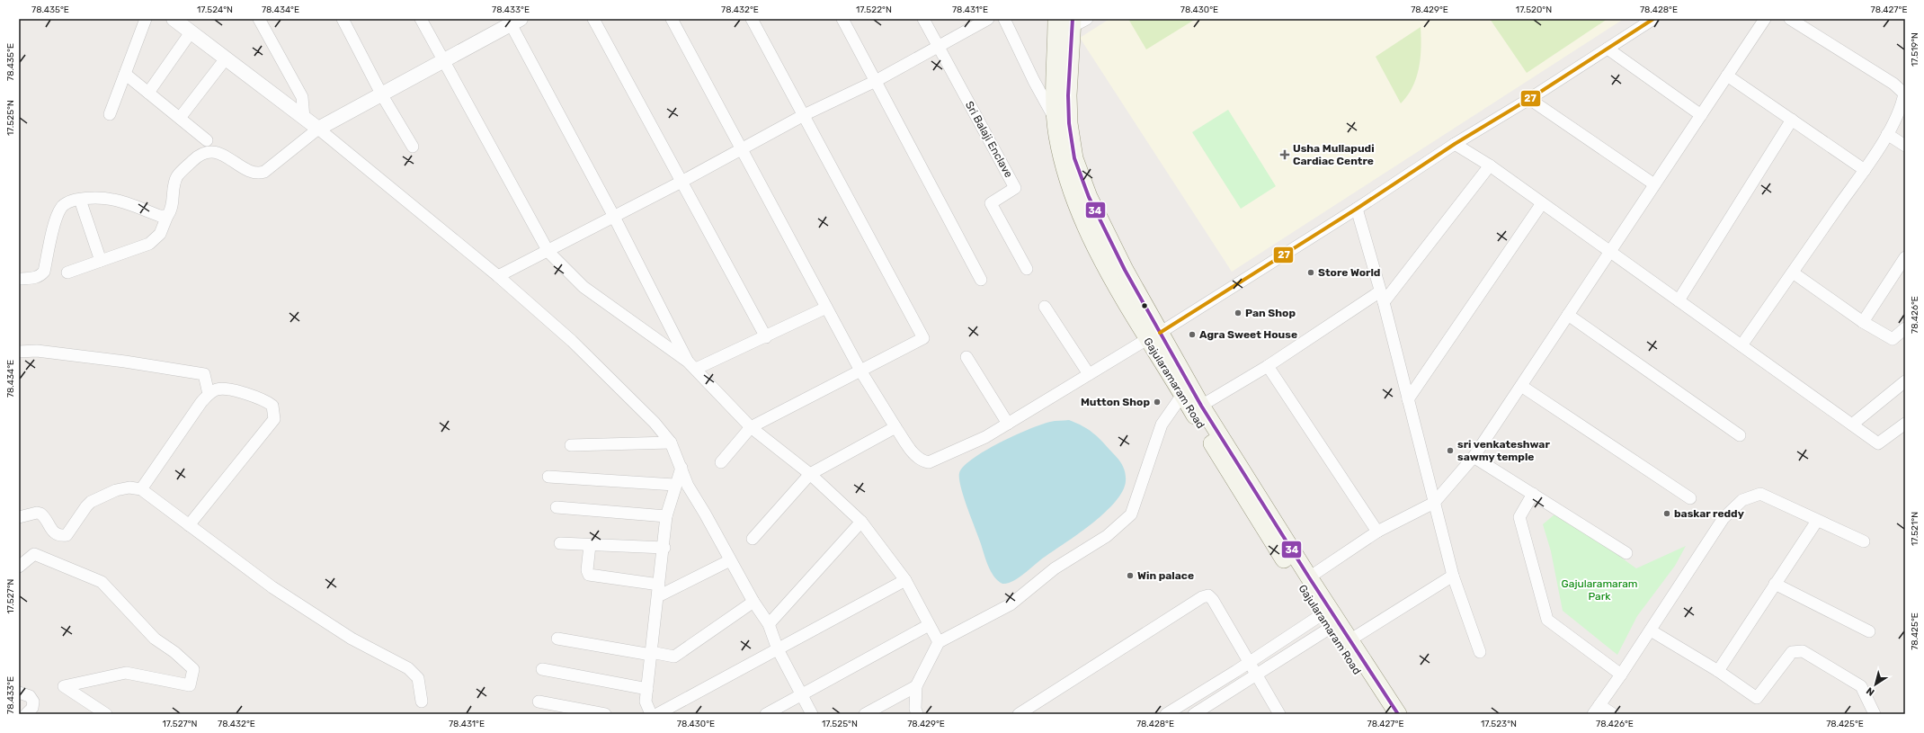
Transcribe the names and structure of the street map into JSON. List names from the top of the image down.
{
  "streets": {
    "main road": ["Gajularamaram Road"],
    "street": ["Sri Balaji Enclave"]
  },
  "parks": ["Gajularamaram Park"],
  "places": {
    "health": ["Usha Mullapudi Cardiac Centre"],
    "other": [
      "Store World",
      "Pan Shop",
      "Agra Sweet House",
      "Mutton Shop",
      "sri venkateshwar sawmy temple",
      "baskar reddy",
      "Win palace"
    ]
  },
  "lines": ["transit line 34", "transit line 27"],
  "north": "bottom left",
  "coordinates": [
    "78.435°E",
    "17.524°N",
    "78.434°E",
    "78.433°E",
    "78.432°E",
    "17.522°N",
    "78.431°E",
    "78.430°E",
    "78.429°E",
    "17.520°N",
    "78.428°E",
    "78.427°E",
    "17.519°N",
    "17.525°N",
    "78.426°E",
    "17.521°N",
    "17.527°N",
    "78.425°E",
    "17.523°N"
  ]
}
